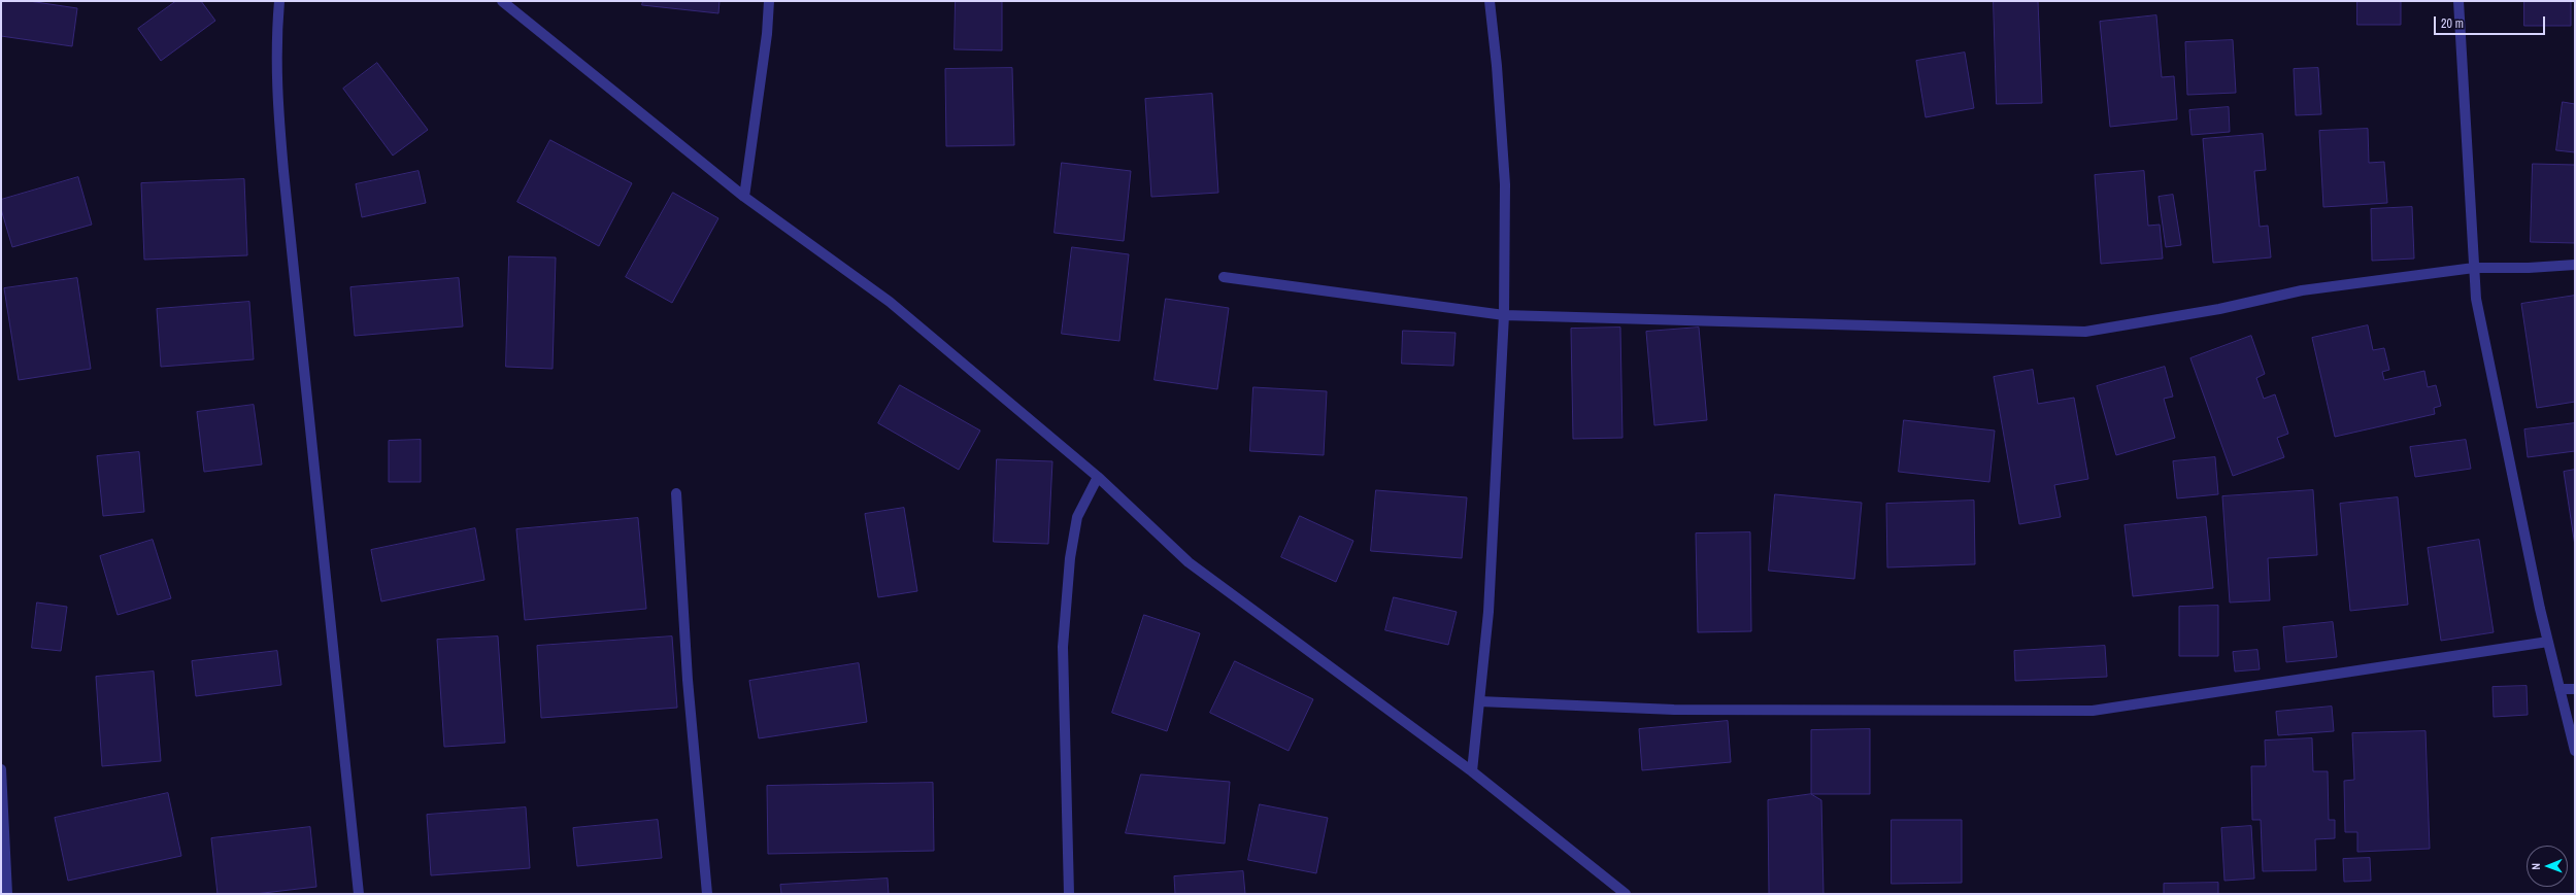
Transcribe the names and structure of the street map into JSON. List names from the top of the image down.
{
  "scale_bar": "20 m",
  "north": "left"
}
